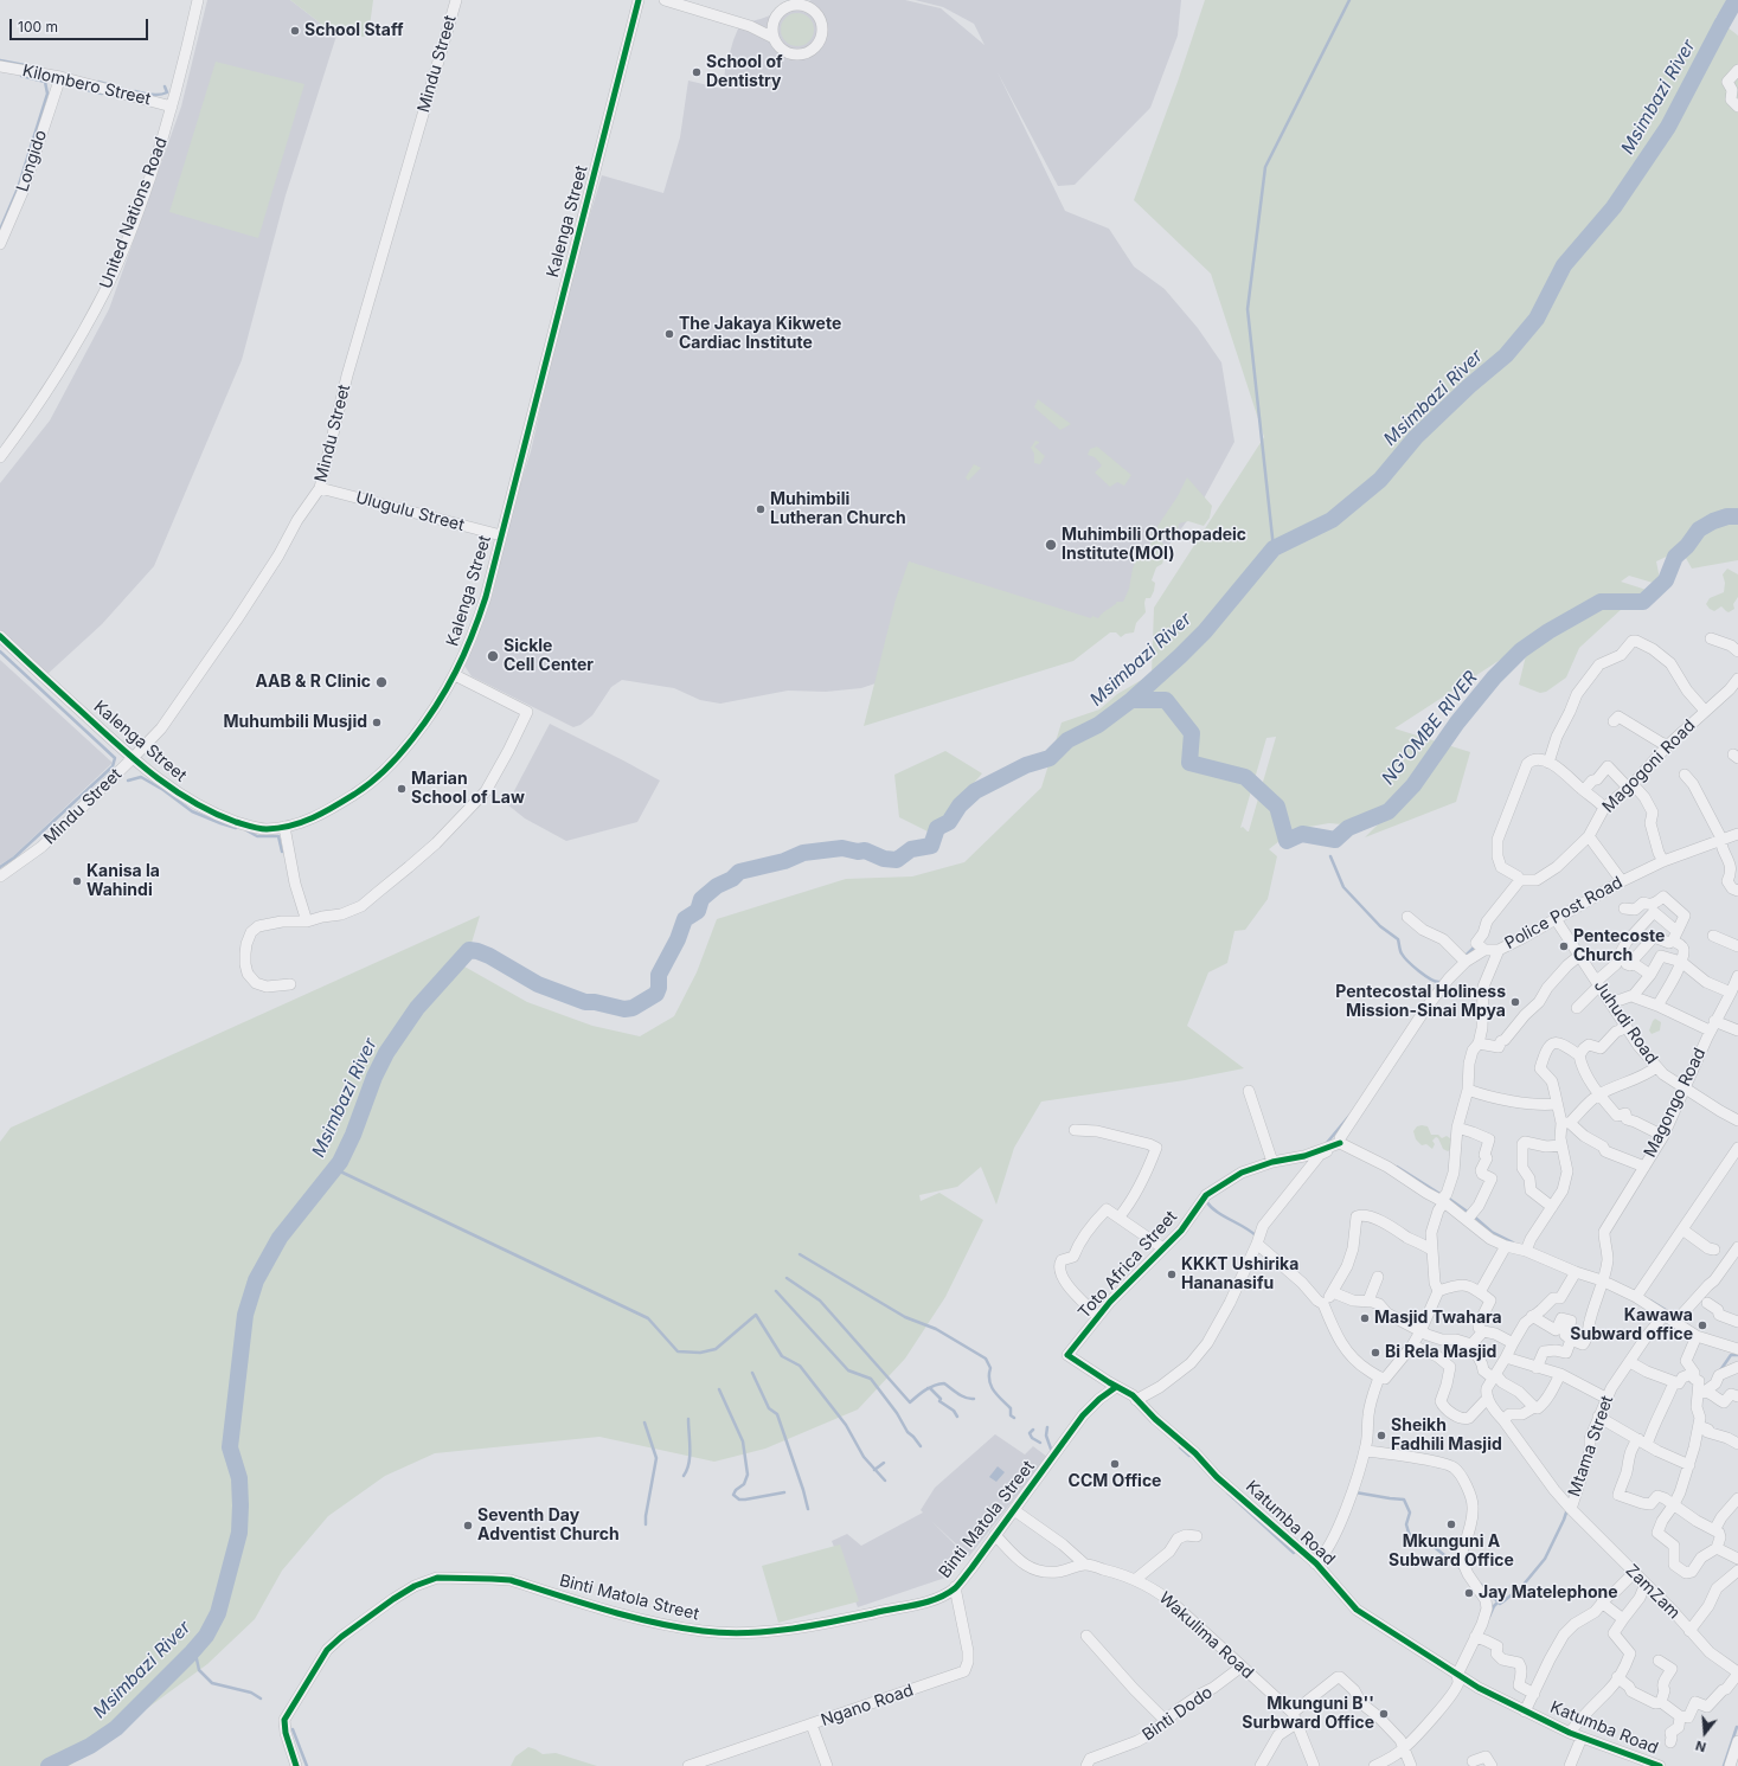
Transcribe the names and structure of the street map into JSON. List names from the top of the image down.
{
  "streets": {
    "street": [
      "Mindu Street",
      "Kilombero Street",
      "Longido",
      "United Nations Road",
      "Kalenga Street",
      "Ulugulu Street",
      "Magogoni Road",
      "Police Post Road",
      "Juhudi Road",
      "Magongo Road",
      "Toto Africa Street",
      "Mtama Street",
      "Binti Matola Street",
      "Katumba Road",
      "ZamZam",
      "Wakulima Road",
      "Ngano Road",
      "Binti Dodo"
    ]
  },
  "crossings": [
    ["Mindu Street", "Kalenga Street"],
    ["Mindu Street", "Ulugulu Street"],
    ["Kilombero Street", "Longido"],
    ["Kilombero Street", "United Nations Road"],
    ["Kalenga Street", "Ulugulu Street"],
    ["Police Post Road", "Juhudi Road"],
    ["Police Post Road", "Toto Africa Street"],
    ["Juhudi Road", "Magongo Road"],
    ["Toto Africa Street", "Katumba Road"],
    ["Mtama Street", "ZamZam"],
    ["Binti Matola Street", "Katumba Road"],
    ["Binti Matola Street", "Wakulima Road"],
    ["Binti Matola Street", "Ngano Road"],
    ["Wakulima Road", "Binti Dodo"]
  ],
  "water": ["Msimbazi River", "NG'OMBE RIVER"],
  "places": [
    "School Staff",
    "School of Dentistry",
    "The Jakaya Kikwete Cardiac Institute",
    "Muhimbili Lutheran Church",
    "Muhimbili Orthopadeic Institute(MOI)",
    "Sickle Cell Center",
    "AAB & R Clinic",
    "Muhumbili Musjid",
    "Marian School of Law",
    "Kanisa la Wahindi",
    "Pentecoste Church",
    "Pentecostal Holiness Mission-Sinai Mpya",
    "KKKT Ushirika Hananasifu",
    "Masjid Twahara",
    "Kawawa Subward office",
    "Bi Rela Masjid",
    "Sheikh Fadhili Masjid",
    "CCM Office",
    "Mkunguni A Subward Office",
    "Seventh Day Adventist Church",
    "Jay Matelephone",
    "Mkunguni B'' Surbward Office"
  ],
  "scale_bar": "100 m",
  "north": "bottom"
}
